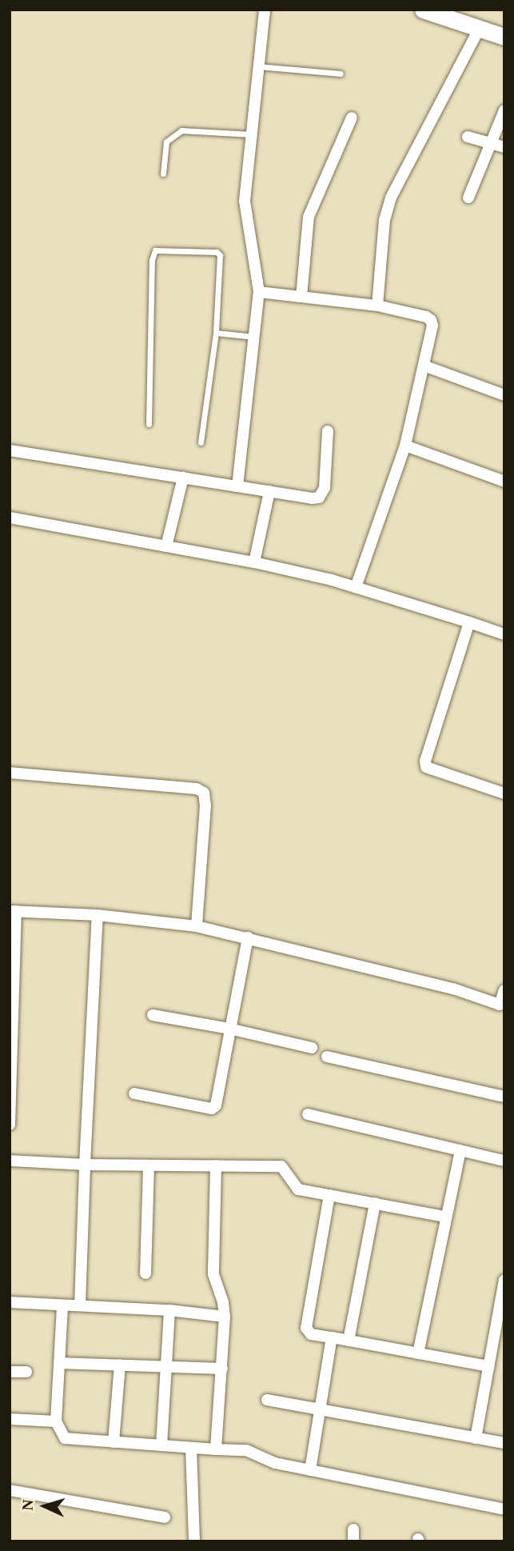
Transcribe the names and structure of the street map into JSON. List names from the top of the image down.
{
  "north": "left"
}
